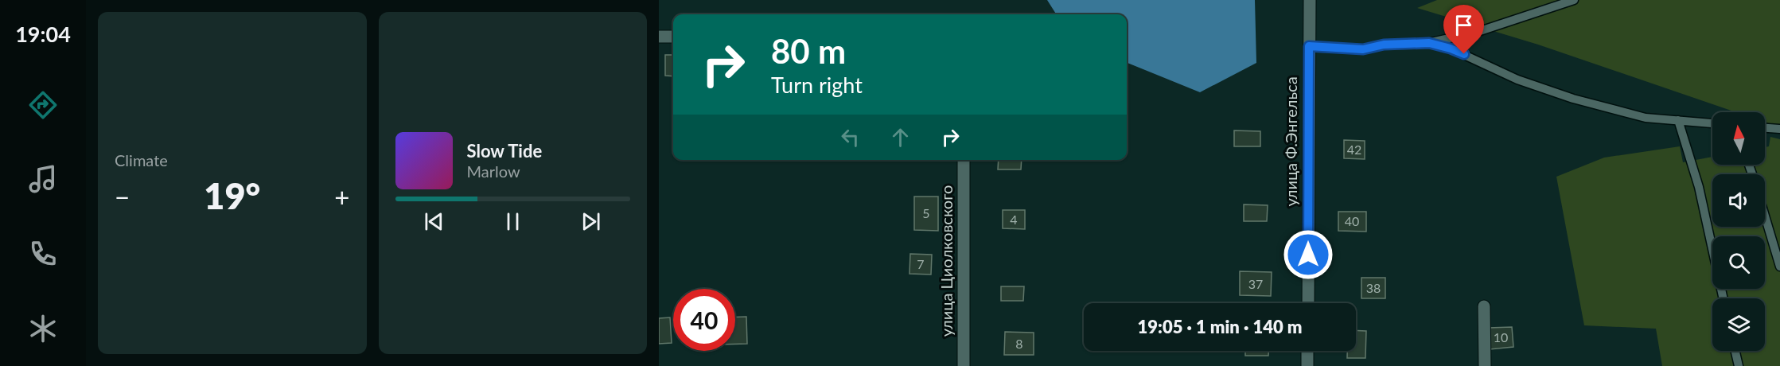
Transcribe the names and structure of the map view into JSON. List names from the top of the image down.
{
  "streets": {
    "street": ["улица Ф.Энгельса", "улица Циолковского"]
  },
  "house_numbers": [
    "42",
    "5",
    "4",
    "40",
    "7",
    "37",
    "38",
    "10",
    "8"
  ],
  "north": "top",
  "page": {
    "tabs": "19:04",
    "tile": "Climate",
    "turn": ["80 m", "Turn right"],
    "song": ["Slow Tide", "Marlow"],
    "heat": ["−", "19°", "+"],
    "limit": "40",
    "trip": "19:05 · 1 min · 140 m"
  }
}
